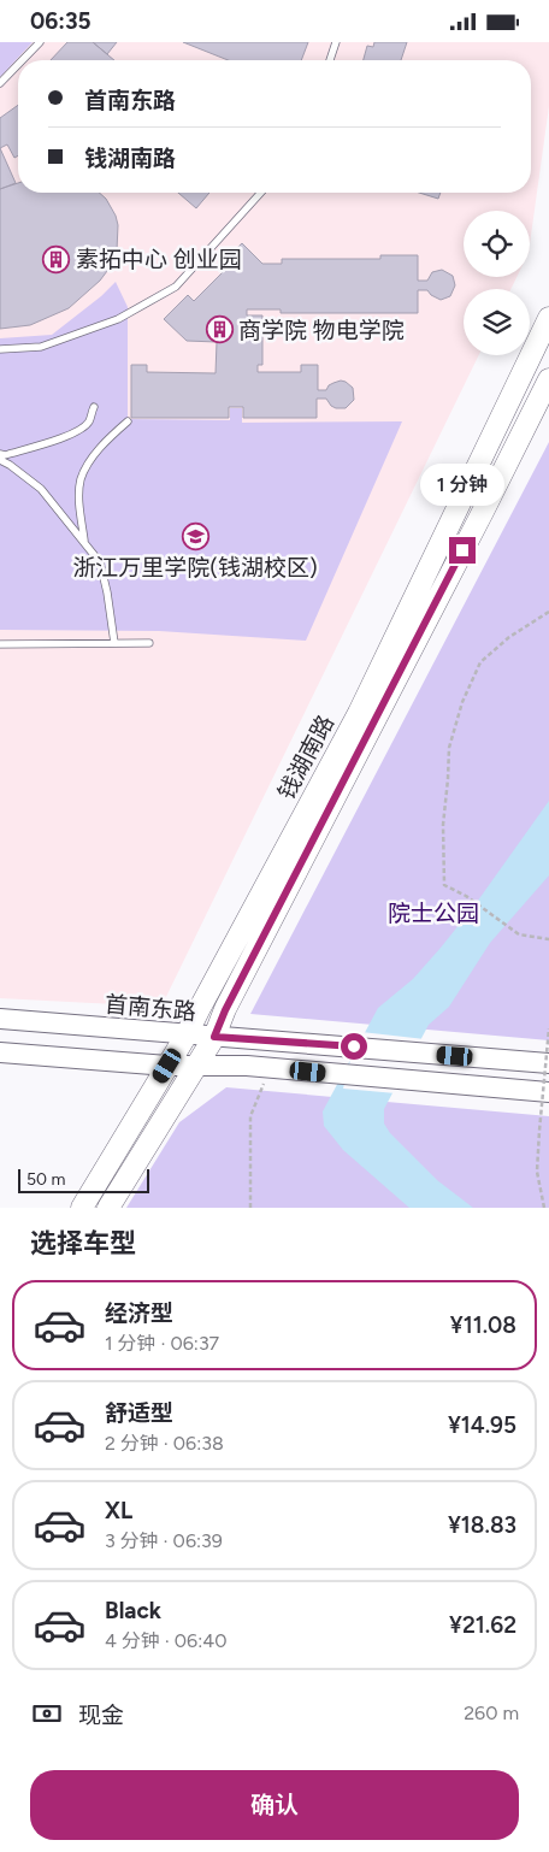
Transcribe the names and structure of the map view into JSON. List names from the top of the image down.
{
  "streets": {
    "main road": ["钱湖南路", "首南东路"]
  },
  "crossings": [
    ["钱湖南路", "首南东路"]
  ],
  "parks": ["院士公园"],
  "places": {
    "building": ["素拓中心 创业园", "商学院 物电学院"],
    "school or university": ["浙江万里学院(钱湖校区)"]
  },
  "scale_bar": "50 m",
  "page": {
    "status": "06:35",
    "banner": ["首南东路", "钱湖南路"],
    "bubble": "1 分钟",
    "scale": "50 m",
    "heading": "选择车型",
    "list": [
      {
        "name": "经济型",
        "note": "1 分钟 · 06:37",
        "value": "¥11.08"
      },
      {
        "name": "舒适型",
        "note": "2 分钟 · 06:38",
        "value": "¥14.95"
      },
      {
        "name": "XL",
        "note": "3 分钟 · 06:39",
        "value": "¥18.83"
      },
      {
        "name": "Black",
        "note": "4 分钟 · 06:40",
        "value": "¥21.62"
      }
    ],
    "pay": ["现金", "260 m"],
    "buttons": "确认"
  }
}
